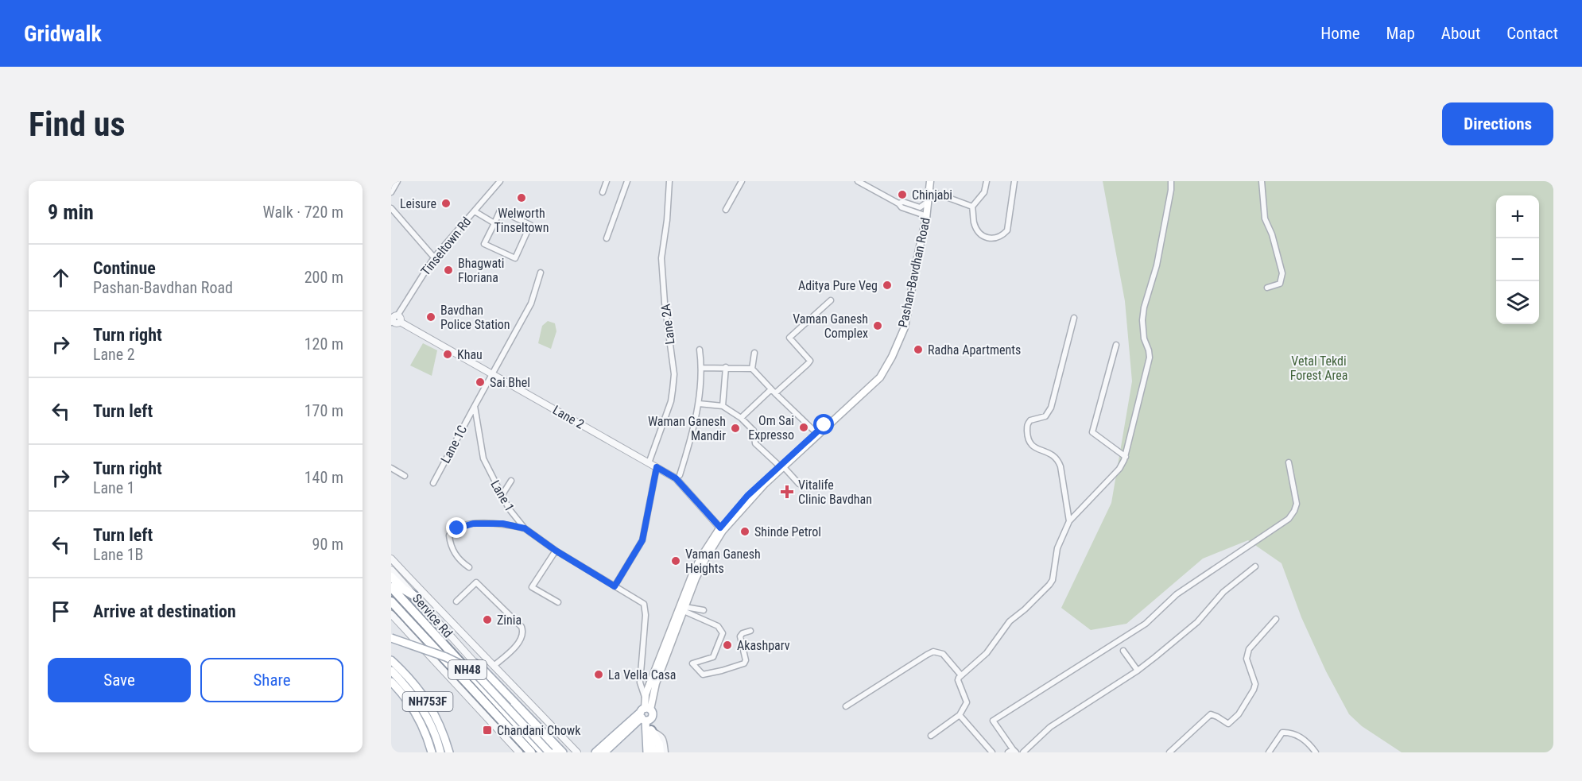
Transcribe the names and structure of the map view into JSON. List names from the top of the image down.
{
  "streets": {
    "highway": ["NH48"],
    "main road": ["Pashan-Bavdhan Road", "NH753F"],
    "street": [
      "Tinseltown Rd",
      "Lane 2A",
      "Lane 2",
      "Lane 1C",
      "Lane 1",
      "Service Rd"
    ]
  },
  "crossings": [
    ["Tinseltown Rd", "Lane 2"],
    ["Pashan-Bavdhan Road", "Lane 2"],
    ["Pashan-Bavdhan Road", "Lane 1"],
    ["Lane 2A", "Lane 2"],
    ["Lane 1C", "Lane 1"]
  ],
  "parks": ["Vetal Tekdi Forest Area"],
  "places": {
    "other": [
      "Chinjabi",
      "Welworth Tinseltown",
      "Leisure",
      "Bhagwati Floriana",
      "Aditya Pure Veg",
      "Bavdhan Police Station",
      "Vaman Ganesh Complex",
      "Radha Apartments",
      "Khau",
      "Sai Bhel",
      "Om Sai Expresso",
      "Waman Ganesh Mandir",
      "Shinde Petrol",
      "Vaman Ganesh Heights",
      "Zinia",
      "Akashparv",
      "La Vella Casa"
    ],
    "health": ["Vitalife Clinic Bavdhan"],
    "transit": ["Chandani Chowk"]
  },
  "page": {
    "header": "Gridwalk",
    "nav": [
      "Home",
      "Map",
      "About",
      "Contact"
    ],
    "buttons": [
      "Directions",
      ["Save", "Share"]
    ],
    "title": "Find us",
    "heading": ["9 min", "Walk · 720 m"],
    "map_buttons": ["+", "−"],
    "list": [
      ["Continue", "Pashan-Bavdhan Road", "200 m"],
      ["Turn right", "Lane 2", "120 m"],
      ["Turn left", "170 m"],
      ["Turn right", "Lane 1", "140 m"],
      ["Turn left", "Lane 1B", "90 m"],
      "Arrive at destination"
    ]
  }
}
